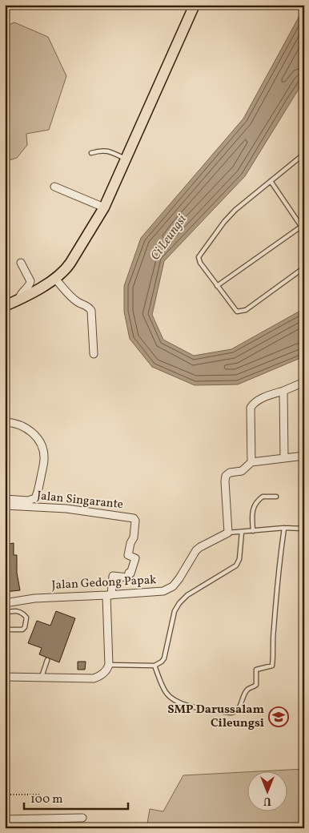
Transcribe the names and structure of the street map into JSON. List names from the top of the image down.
{
  "streets": {
    "street": ["Jalan Singarante", "Jalan Gedong Papak"]
  },
  "crossings": [
    ["Jalan Singarante", "Jalan Gedong Papak"]
  ],
  "water": ["Ci Leungsi"],
  "places": {
    "school or university": ["SMP Darussalam Cileungsi"]
  },
  "scale_bar": "100 m",
  "north": "bottom"
}
